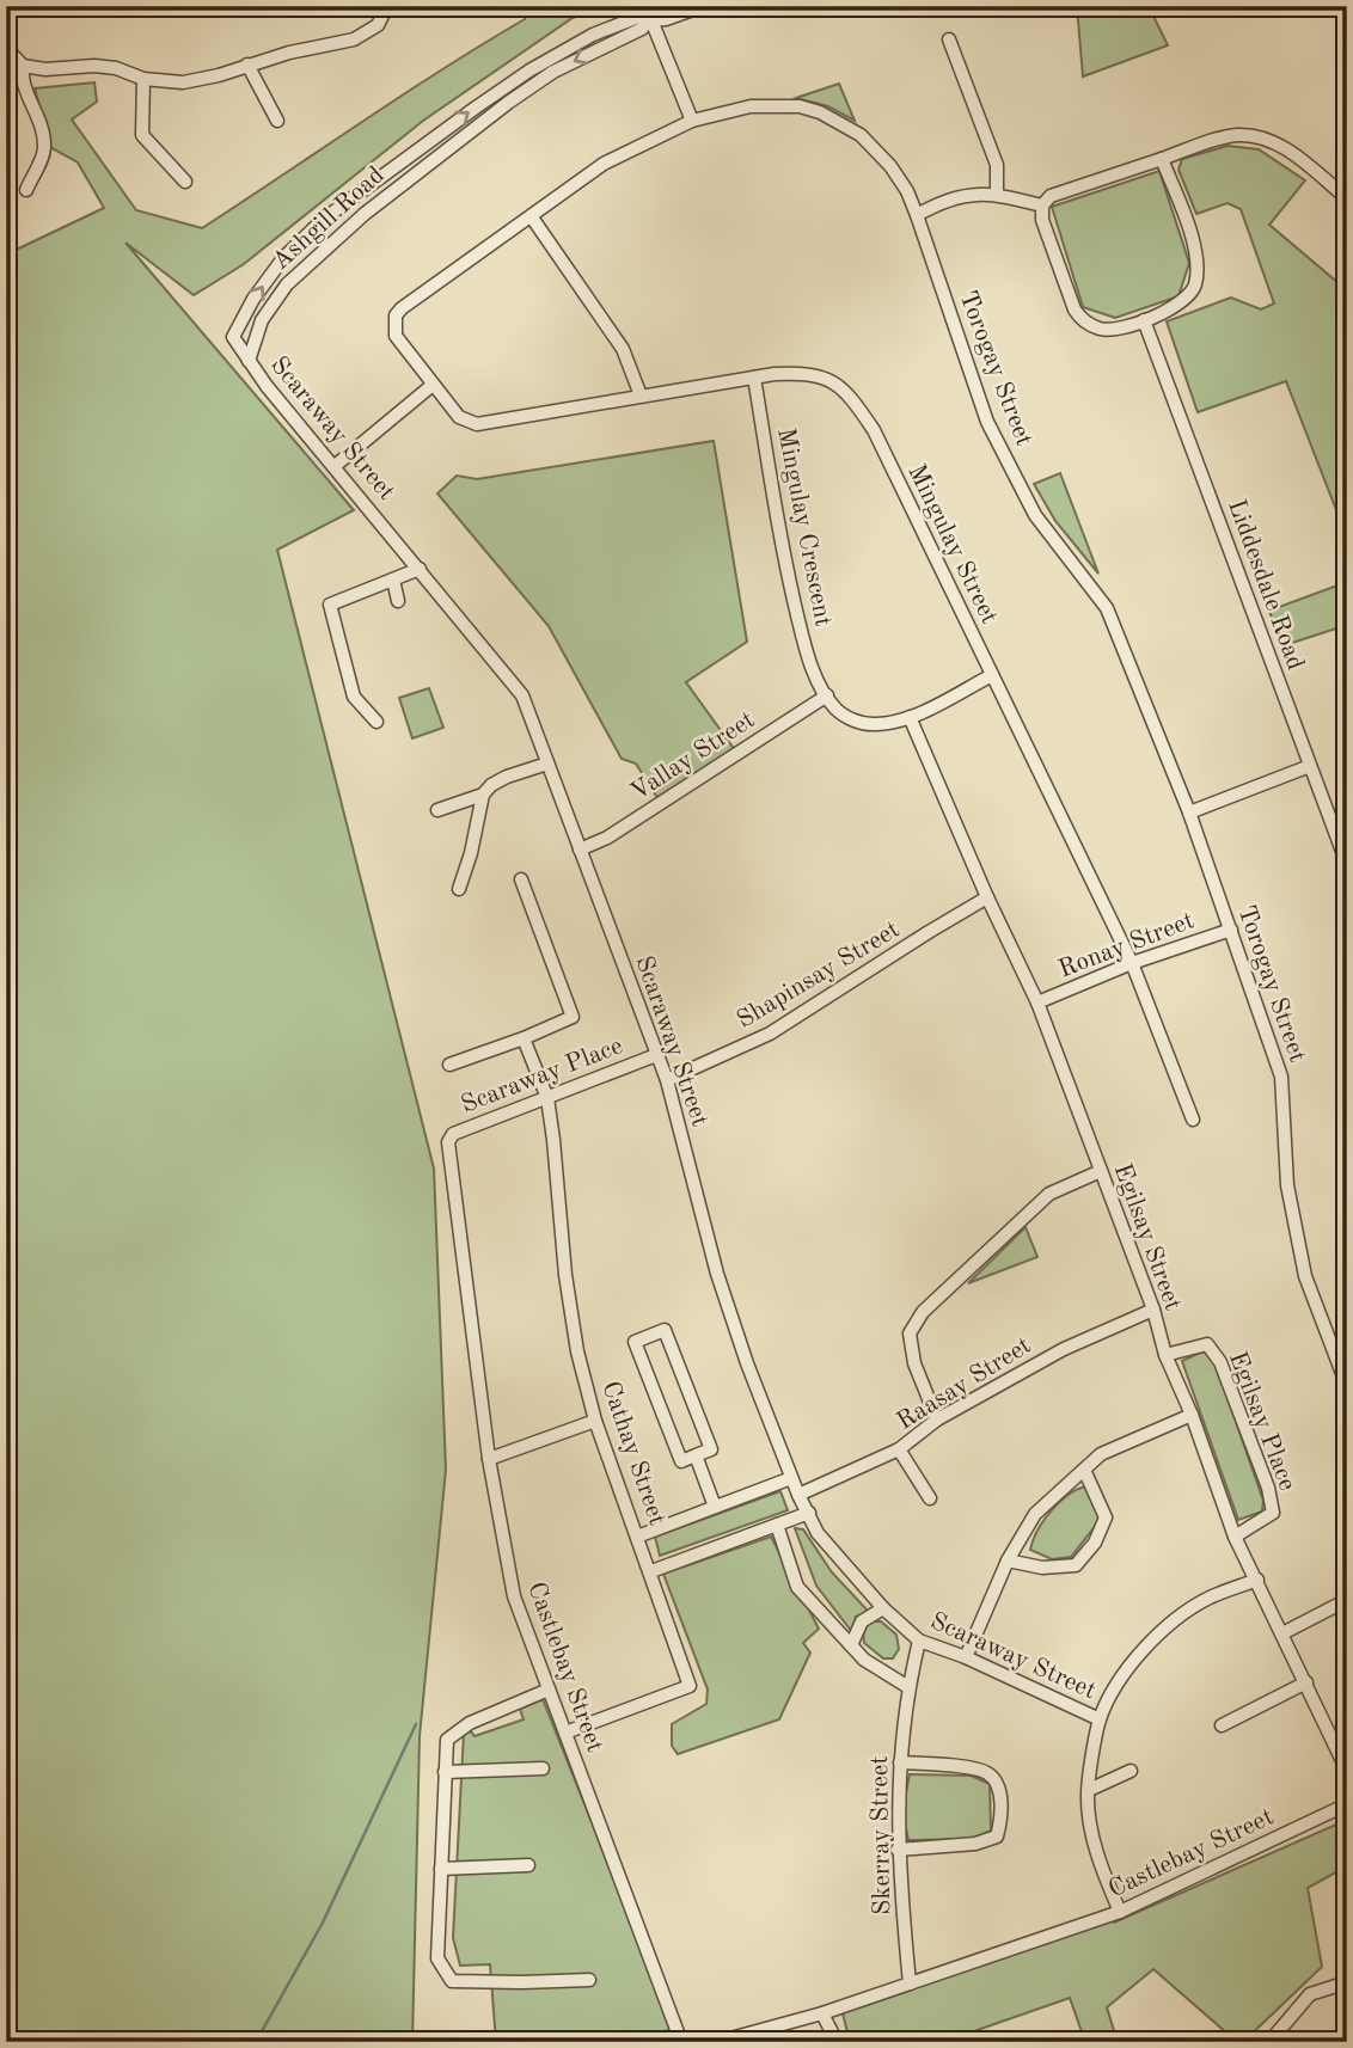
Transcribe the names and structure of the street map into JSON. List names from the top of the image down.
{
  "streets": {
    "street": [
      "Ashgill Road",
      "Torogay Street",
      "Scaraway Street",
      "Mingulay Crescent",
      "Mingulay Street",
      "Liddesdale Road",
      "Vallay Street",
      "Ronay Street",
      "Shapinsay Street",
      "Scaraway Place",
      "Egilsay Street",
      "Raasay Street",
      "Egilsay Place",
      "Cathay Street",
      "Castlebay Street",
      "Skerray Street"
    ]
  },
  "crossings": [
    ["Ashgill Road", "Scaraway Street"],
    ["Torogay Street", "Mingulay Street"],
    ["Torogay Street", "Ronay Street"],
    ["Scaraway Street", "Vallay Street"],
    ["Scaraway Street", "Shapinsay Street"],
    ["Scaraway Street", "Scaraway Place"],
    ["Scaraway Street", "Raasay Street"],
    ["Scaraway Street", "Skerray Street"],
    ["Mingulay Crescent", "Mingulay Street"],
    ["Mingulay Crescent", "Vallay Street"],
    ["Mingulay Crescent", "Egilsay Street"],
    ["Mingulay Street", "Ronay Street"],
    ["Ronay Street", "Egilsay Street"],
    ["Shapinsay Street", "Egilsay Street"],
    ["Scaraway Place", "Cathay Street"],
    ["Scaraway Place", "Castlebay Street"],
    ["Egilsay Street", "Raasay Street"],
    ["Egilsay Street", "Egilsay Place"],
    ["Cathay Street", "Castlebay Street"],
    ["Castlebay Street", "Skerray Street"]
  ]
}
